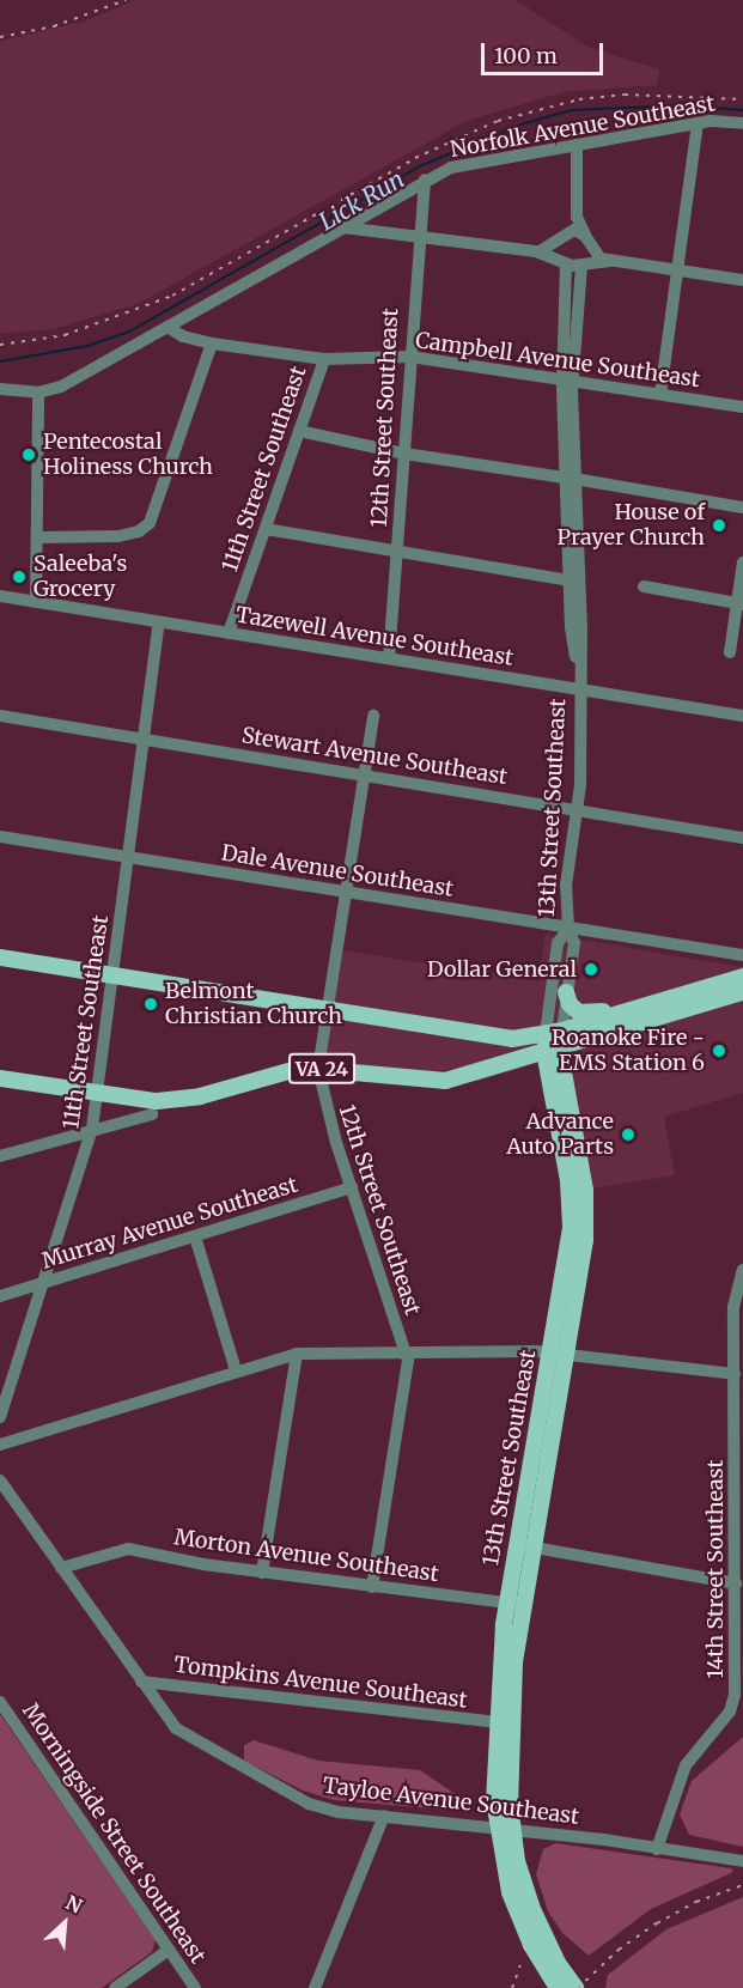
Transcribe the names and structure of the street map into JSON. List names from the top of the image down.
{
  "streets": {
    "main road": ["13th Street Southeast", "VA 24"],
    "street": [
      "Norfolk Avenue Southeast",
      "Campbell Avenue Southeast",
      "12th Street Southeast",
      "11th Street Southeast",
      "Tazewell Avenue Southeast",
      "Stewart Avenue Southeast",
      "Dale Avenue Southeast",
      "Murray Avenue Southeast",
      "Morton Avenue Southeast",
      "14th Street Southeast",
      "Tompkins Avenue Southeast",
      "Tayloe Avenue Southeast",
      "Morningside Street Southeast"
    ]
  },
  "crossings": [
    ["Norfolk Avenue Southeast", "Campbell Avenue Southeast"],
    ["Norfolk Avenue Southeast", "12th Street Southeast"],
    ["Campbell Avenue Southeast", "12th Street Southeast"],
    ["Campbell Avenue Southeast", "11th Street Southeast"],
    ["Campbell Avenue Southeast", "13th Street Southeast"],
    ["12th Street Southeast", "Tazewell Avenue Southeast"],
    ["12th Street Southeast", "Stewart Avenue Southeast"],
    ["12th Street Southeast", "Dale Avenue Southeast"],
    ["12th Street Southeast", "VA 24"],
    ["12th Street Southeast", "Murray Avenue Southeast"],
    ["12th Street Southeast", "Morton Avenue Southeast"],
    ["11th Street Southeast", "Tazewell Avenue Southeast"],
    ["11th Street Southeast", "Stewart Avenue Southeast"],
    ["11th Street Southeast", "Dale Avenue Southeast"],
    ["11th Street Southeast", "VA 24"],
    ["11th Street Southeast", "Murray Avenue Southeast"],
    ["Tazewell Avenue Southeast", "13th Street Southeast"],
    ["Stewart Avenue Southeast", "13th Street Southeast"],
    ["13th Street Southeast", "Dale Avenue Southeast"],
    ["13th Street Southeast", "VA 24"],
    ["13th Street Southeast", "Morton Avenue Southeast"],
    ["13th Street Southeast", "Tompkins Avenue Southeast"],
    ["13th Street Southeast", "Tayloe Avenue Southeast"],
    ["Morton Avenue Southeast", "Tayloe Avenue Southeast"],
    ["14th Street Southeast", "Tayloe Avenue Southeast"],
    ["Tompkins Avenue Southeast", "Tayloe Avenue Southeast"]
  ],
  "water": ["Lick Run"],
  "places": [
    "Pentecostal Holiness Church",
    "House of Prayer Church",
    "Saleeba's Grocery",
    "Dollar General",
    "Belmont Christian Church",
    "Roanoke Fire - EMS Station 6",
    "Advance Auto Parts"
  ],
  "scale_bar": "100 m",
  "north": "top right"
}
